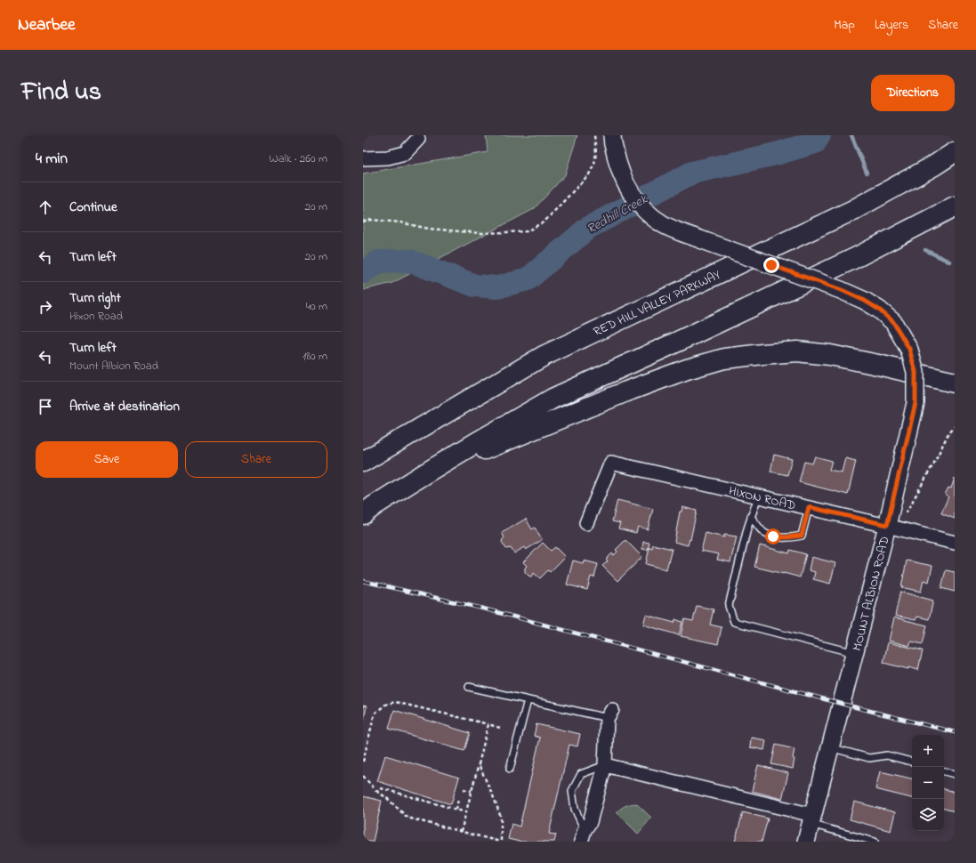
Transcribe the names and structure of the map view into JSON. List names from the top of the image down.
{
  "streets": {
    "highway": ["RED HILL VALLEY PARKWAY"],
    "street": ["HIXON ROAD", "MOUNT ALBION ROAD"]
  },
  "crossings": [
    ["HIXON ROAD", "MOUNT ALBION ROAD"]
  ],
  "water": ["Redhill Creek"],
  "page": {
    "header": "Nearbee",
    "nav": ["Map", "Layers", "Share"],
    "title": "Find us",
    "buttons": [
      "Directions",
      ["Save", "Share"]
    ],
    "heading": ["4 min", "Walk · 260 m"],
    "list": [
      ["Continue", "20 m"],
      ["Turn left", "20 m"],
      ["Turn right", "Hixon Road", "40 m"],
      ["Turn left", "Mount Albion Road", "180 m"],
      "Arrive at destination"
    ],
    "map_buttons": ["+", "−"]
  }
}
